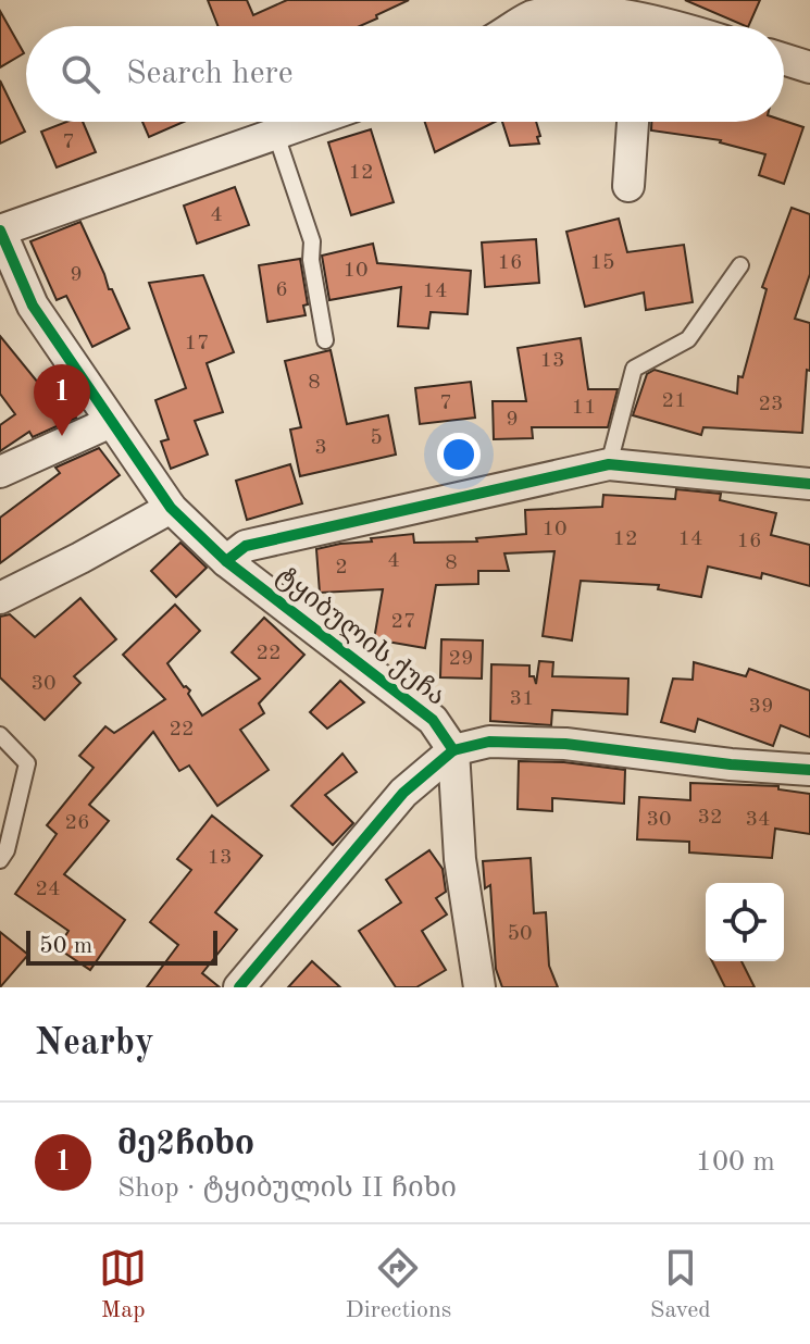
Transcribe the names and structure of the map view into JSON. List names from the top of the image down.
{
  "streets": {
    "street": ["ტყიბულის ქუჩა"]
  },
  "house_numbers": [
    "7",
    "12",
    "4",
    "16",
    "15",
    "10",
    "9",
    "6",
    "14",
    "17",
    "13",
    "8",
    "21",
    "7",
    "23",
    "11",
    "9",
    "5",
    "3",
    "10",
    "12",
    "14",
    "16",
    "4",
    "8",
    "2",
    "27",
    "22",
    "29",
    "30",
    "31",
    "39",
    "22",
    "32",
    "30",
    "34",
    "26",
    "13",
    "24",
    "50"
  ],
  "scale_bar": "50 m",
  "page": {
    "search": "Search here",
    "pins": "1",
    "scale": "50 m",
    "heading": "Nearby",
    "list": [
      {
        "mark": "1",
        "name": "მე2ჩიხი",
        "note": "Shop · ტყიბულის II ჩიხი",
        "value": "100 m"
      }
    ],
    "nav": ["Map", "Directions", "Saved"]
  }
}
